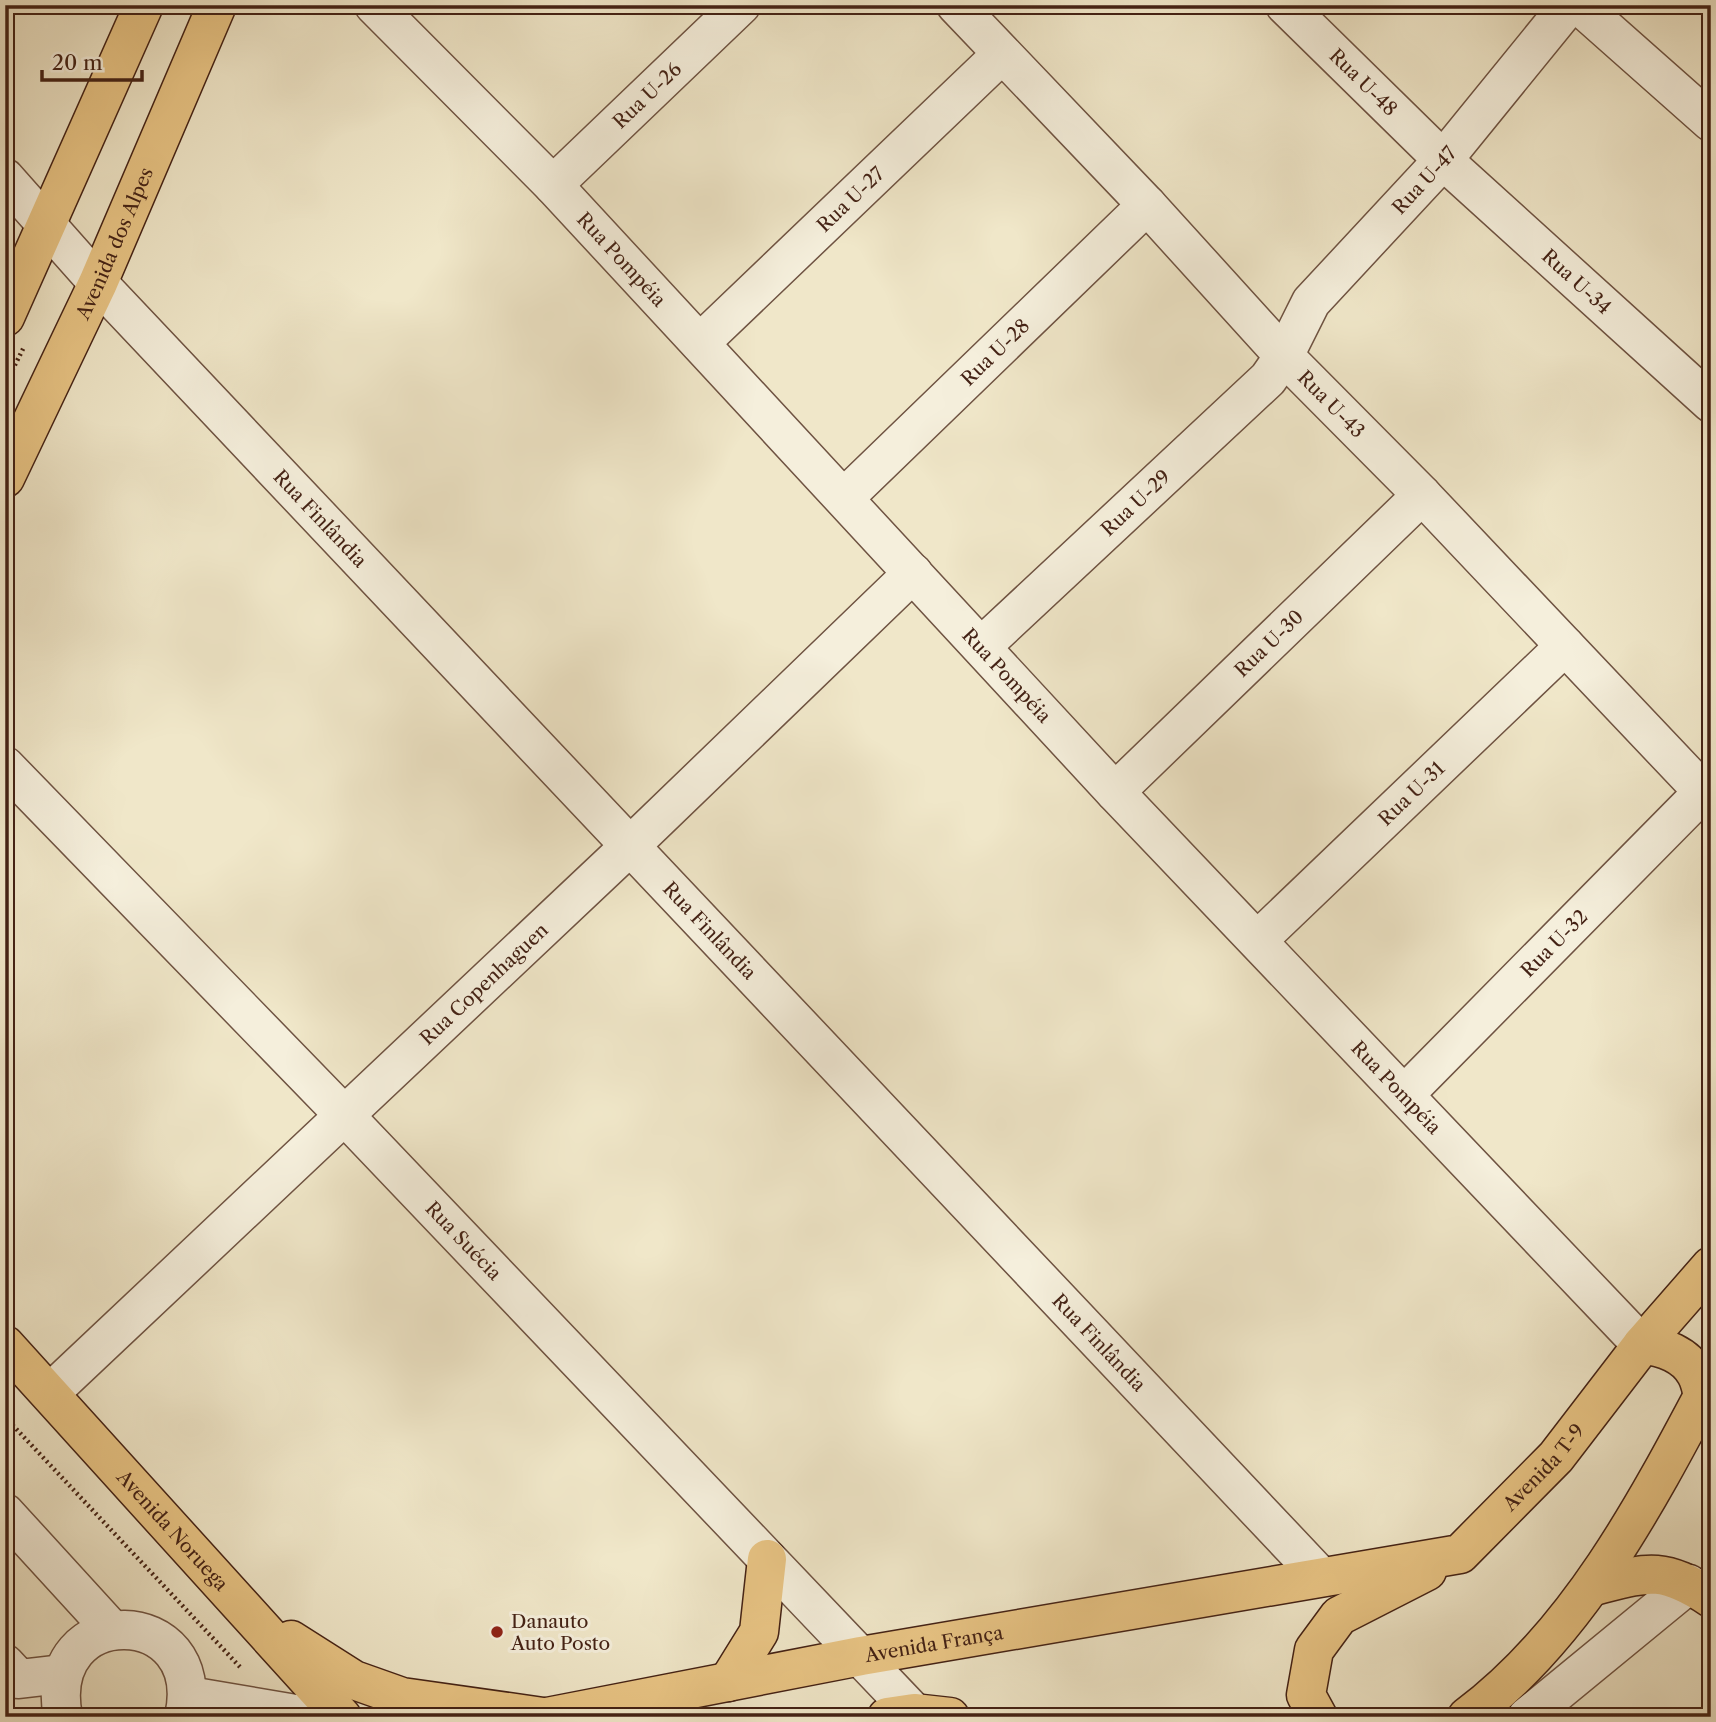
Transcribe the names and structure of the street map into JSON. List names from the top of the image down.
{
  "streets": {
    "main road": [
      "Avenida dos Alpes",
      "Avenida T-9",
      "Avenida Noruega",
      "Avenida França"
    ],
    "street": [
      "Rua U-48",
      "Rua U-26",
      "Rua U-47",
      "Rua U-27",
      "Rua Pompéia",
      "Rua U-34",
      "Rua U-28",
      "Rua U-43",
      "Rua U-29",
      "Rua Finlândia",
      "Rua U-30",
      "Rua U-31",
      "Rua U-32",
      "Rua Copenhaguen",
      "Rua Suécia"
    ]
  },
  "crossings": [
    ["Rua U-48", "Rua U-47"],
    ["Rua U-48", "Rua U-34"],
    ["Rua U-26", "Rua Pompéia"],
    ["Rua U-47", "Rua U-34"],
    ["Rua U-47", "Rua U-43"],
    ["Rua U-47", "Rua U-29"],
    ["Rua U-27", "Rua Pompéia"],
    ["Rua U-27", "Rua U-43"],
    ["Avenida dos Alpes", "Rua Finlândia"],
    ["Rua Pompéia", "Rua U-28"],
    ["Rua Pompéia", "Rua U-29"],
    ["Rua Pompéia", "Rua U-30"],
    ["Rua Pompéia", "Rua U-31"],
    ["Rua Pompéia", "Rua U-32"],
    ["Rua Pompéia", "Rua Copenhaguen"],
    ["Rua Pompéia", "Avenida T-9"],
    ["Rua U-28", "Rua U-43"],
    ["Rua U-43", "Rua U-29"],
    ["Rua U-43", "Rua U-30"],
    ["Rua U-43", "Rua U-31"],
    ["Rua U-43", "Rua U-32"],
    ["Rua Finlândia", "Rua Copenhaguen"],
    ["Rua Finlândia", "Avenida França"],
    ["Rua Copenhaguen", "Rua Suécia"],
    ["Rua Copenhaguen", "Avenida Noruega"],
    ["Rua Suécia", "Avenida França"],
    ["Avenida Noruega", "Avenida França"]
  ],
  "places": ["Danauto Auto Posto"],
  "scale_bar": "20 m"
}
